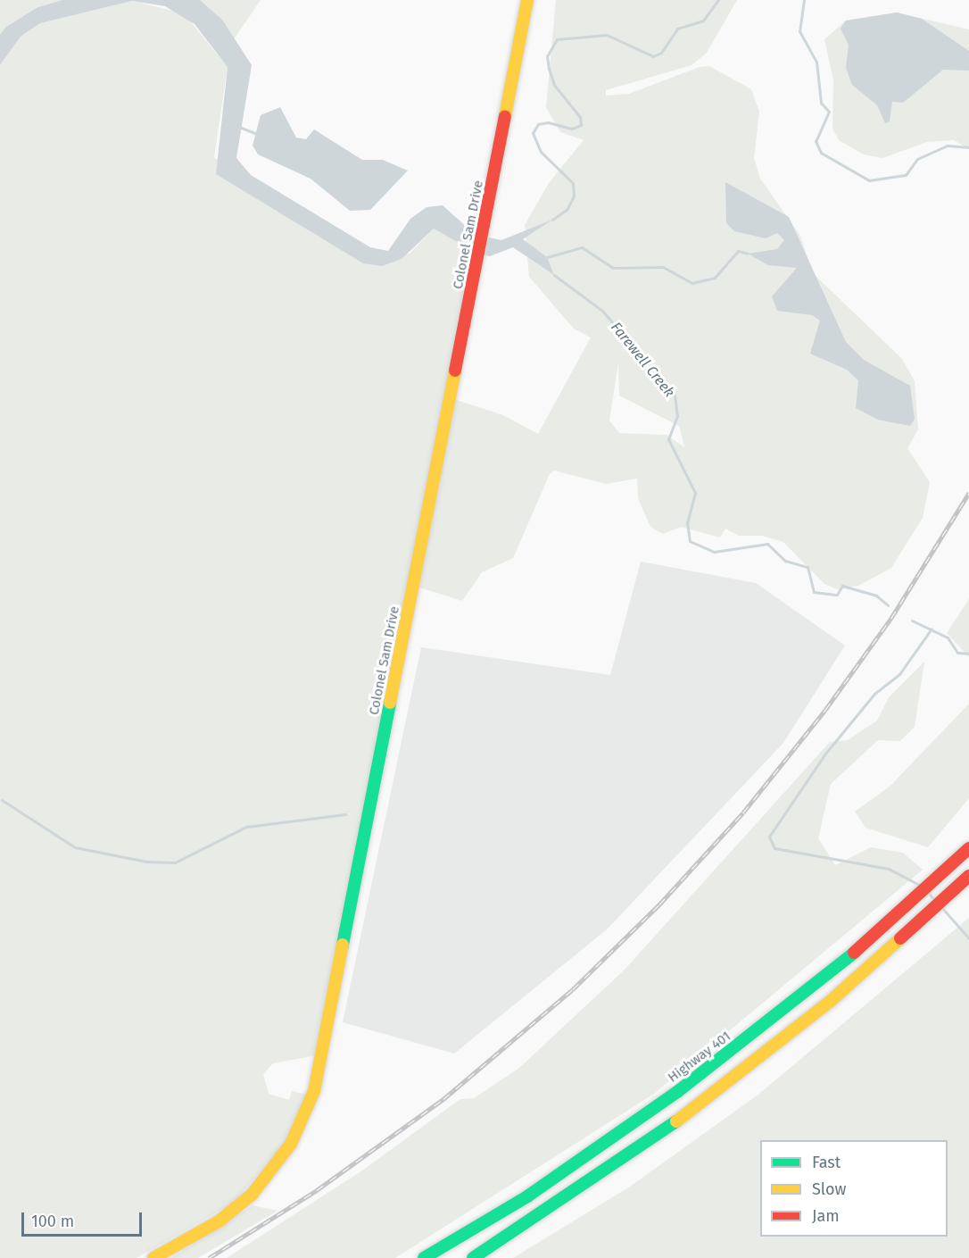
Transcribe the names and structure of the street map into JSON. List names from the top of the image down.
{
  "streets": {
    "main road": ["Colonel Sam Drive", "Highway 401"]
  },
  "water": ["Farewell Creek"],
  "legend": ["Fast", "Slow", "Jam"],
  "scale_bar": "100 m"
}
